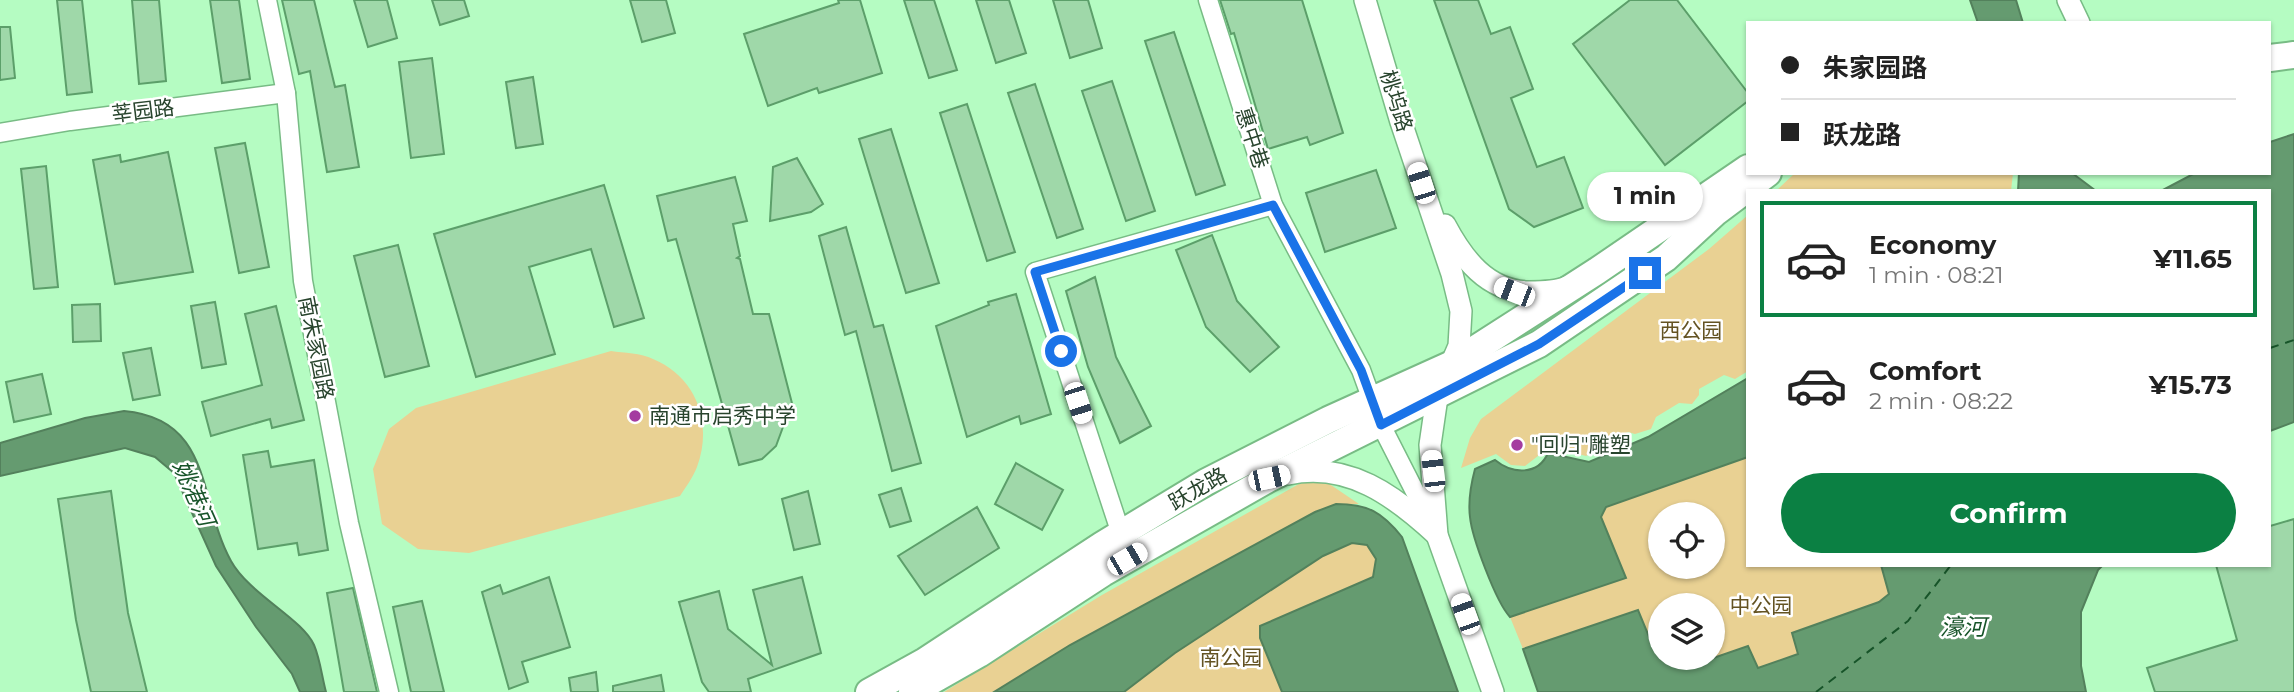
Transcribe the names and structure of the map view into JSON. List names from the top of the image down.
{
  "streets": {
    "main road": ["跃龙路"],
    "street": [
      "桃坞路",
      "莘园路",
      "惠中巷",
      "南朱家园路"
    ]
  },
  "crossings": [
    ["桃坞路", "惠中巷"],
    ["桃坞路", "跃龙路"],
    ["莘园路", "南朱家园路"],
    ["惠中巷", "跃龙路"]
  ],
  "water": ["姚港河", "濠河"],
  "parks": ["西公园", "中公园", "南公园"],
  "places": ["南通市启秀中学", "\"回归\"雕塑"],
  "page": {
    "banner": ["朱家园路", "跃龙路"],
    "bubble": "1 min",
    "list": [
      {
        "name": "Economy",
        "note": "1 min · 08:21",
        "value": "¥11.65"
      },
      {
        "name": "Comfort",
        "note": "2 min · 08:22",
        "value": "¥15.73"
      }
    ],
    "buttons": "Confirm"
  }
}
